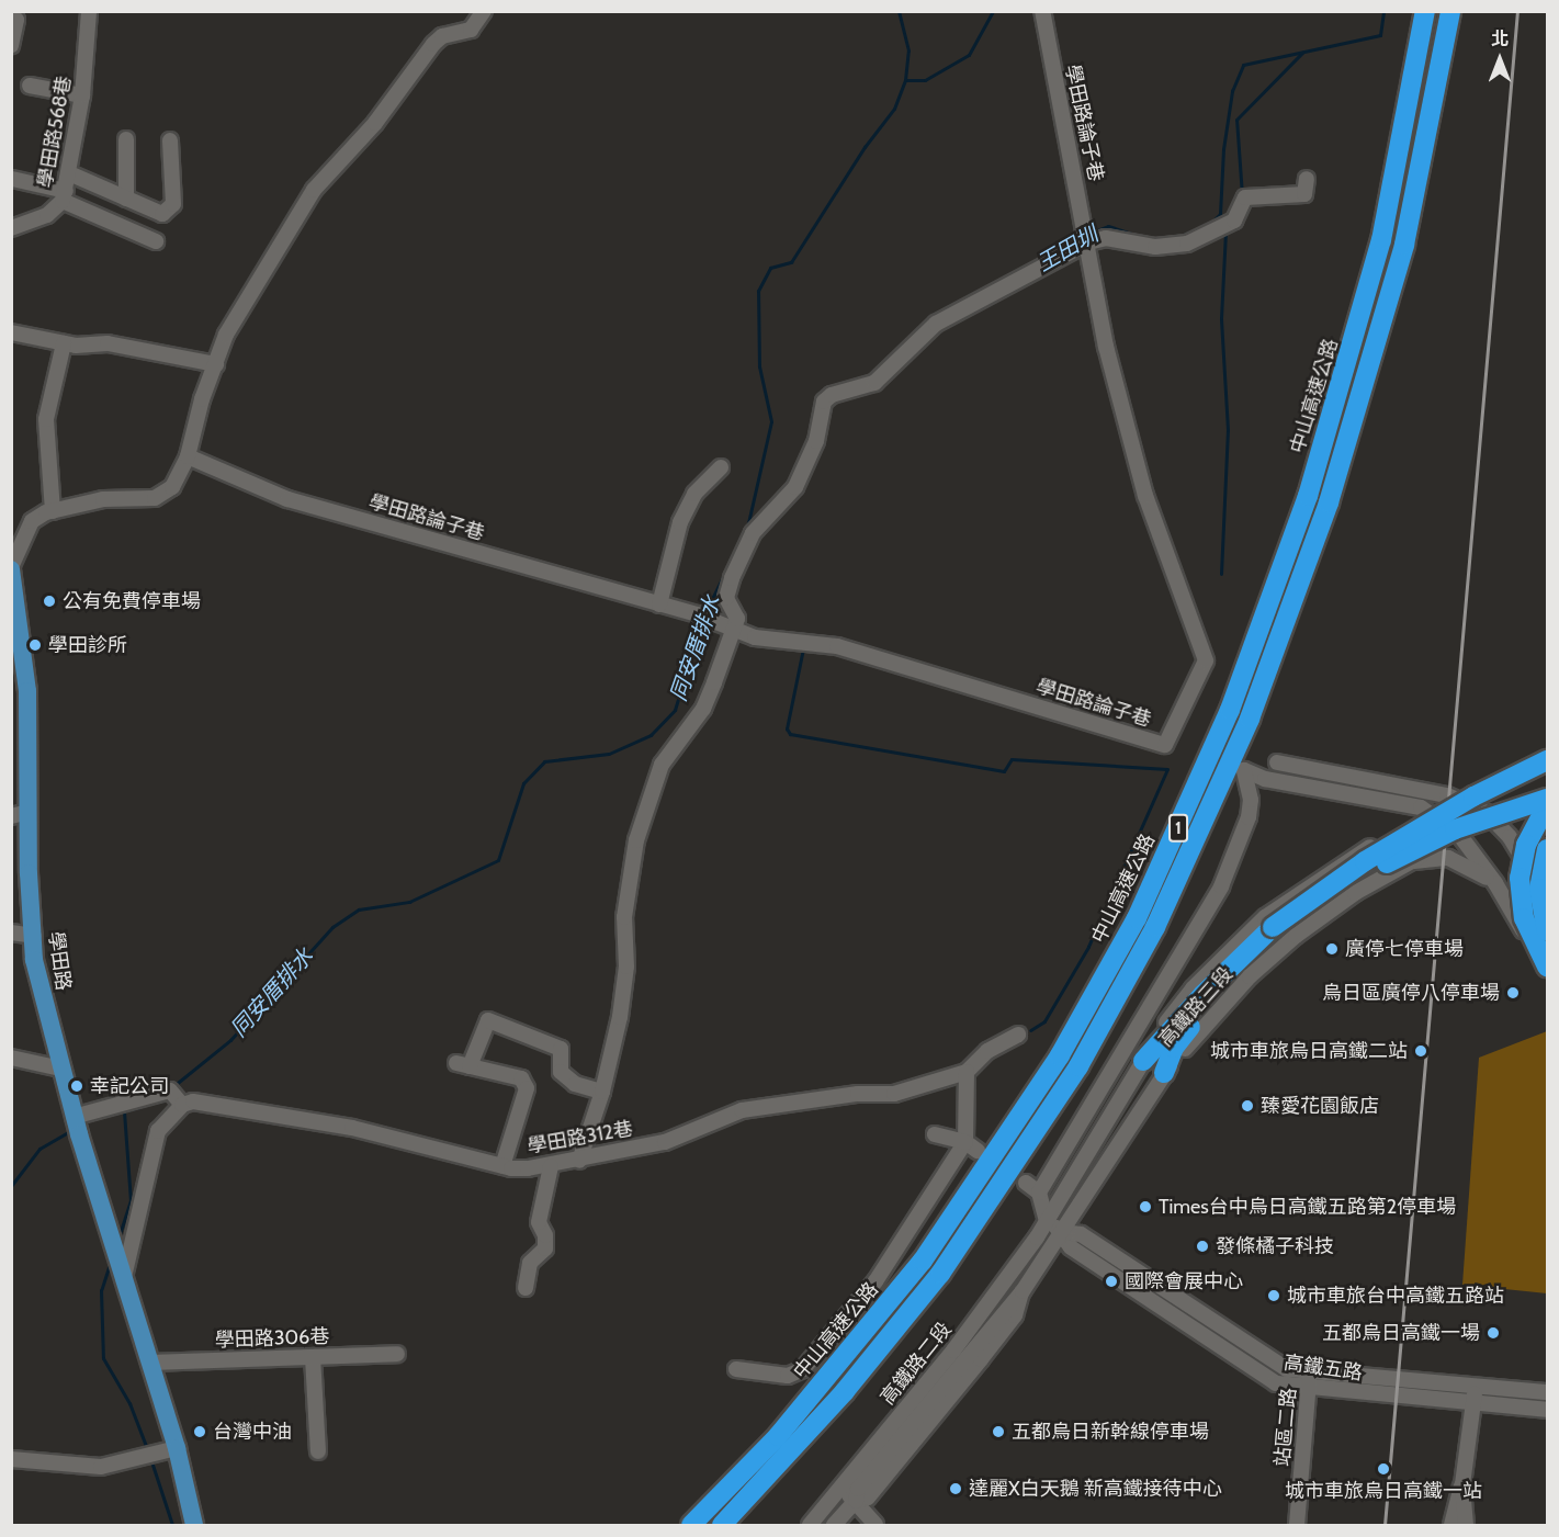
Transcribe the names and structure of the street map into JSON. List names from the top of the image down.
{
  "streets": {
    "highway": ["中山高速公路", "1"],
    "main road": ["學田路"],
    "street": [
      "學田路論子巷",
      "學田路568巷",
      "高鐵路三段",
      "學田路312巷",
      "學田路306巷",
      "高鐵路二段",
      "高鐵五路",
      "站區二路"
    ]
  },
  "crossings": [
    ["高鐵路三段", "高鐵路二段"],
    ["高鐵路三段", "高鐵五路"],
    ["高鐵路二段", "高鐵五路"],
    ["高鐵五路", "站區二路"]
  ],
  "water": ["王田圳", "同安厝排水"],
  "places": [
    "公有免費停車場",
    "學田診所",
    "廣停七停車場",
    "烏日區廣停八停車場",
    "城市車旅烏日高鐵二站",
    "幸記公司",
    "臻愛花園飯店",
    "Times台中烏日高鐵五路第2停車場",
    "發條橘子科技",
    "國際會展中心",
    "城市車旅台中高鐵五路站",
    "五都烏日高鐵一場",
    "台灣中油",
    "五都烏日新幹線停車場",
    "城市車旅烏日高鐵一站",
    "達麗X白天鵝 新高鐵接待中心"
  ],
  "north": "top"
}
